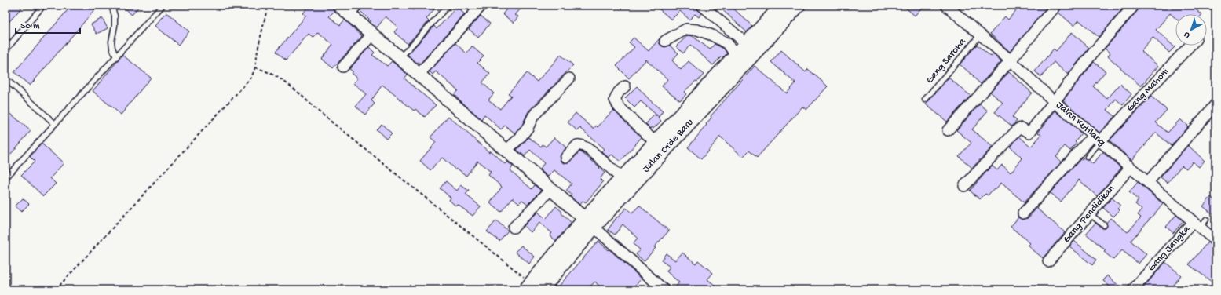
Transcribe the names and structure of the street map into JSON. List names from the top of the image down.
{
  "streets": {
    "main road": ["Jalan Orde Baru"],
    "street": [
      "Gang Mahoni",
      "Jalan Kutilang",
      "Gang Pendidikan",
      "Gang Jangka"
    ],
    "lane": ["Gang Saroha"]
  },
  "crossings": [
    ["Gang Saroha", "Jalan Kutilang"],
    ["Gang Mahoni", "Jalan Kutilang"],
    ["Jalan Kutilang", "Gang Pendidikan"],
    ["Jalan Kutilang", "Gang Jangka"]
  ],
  "scale_bar": "50 m",
  "north": "bottom left"
}
